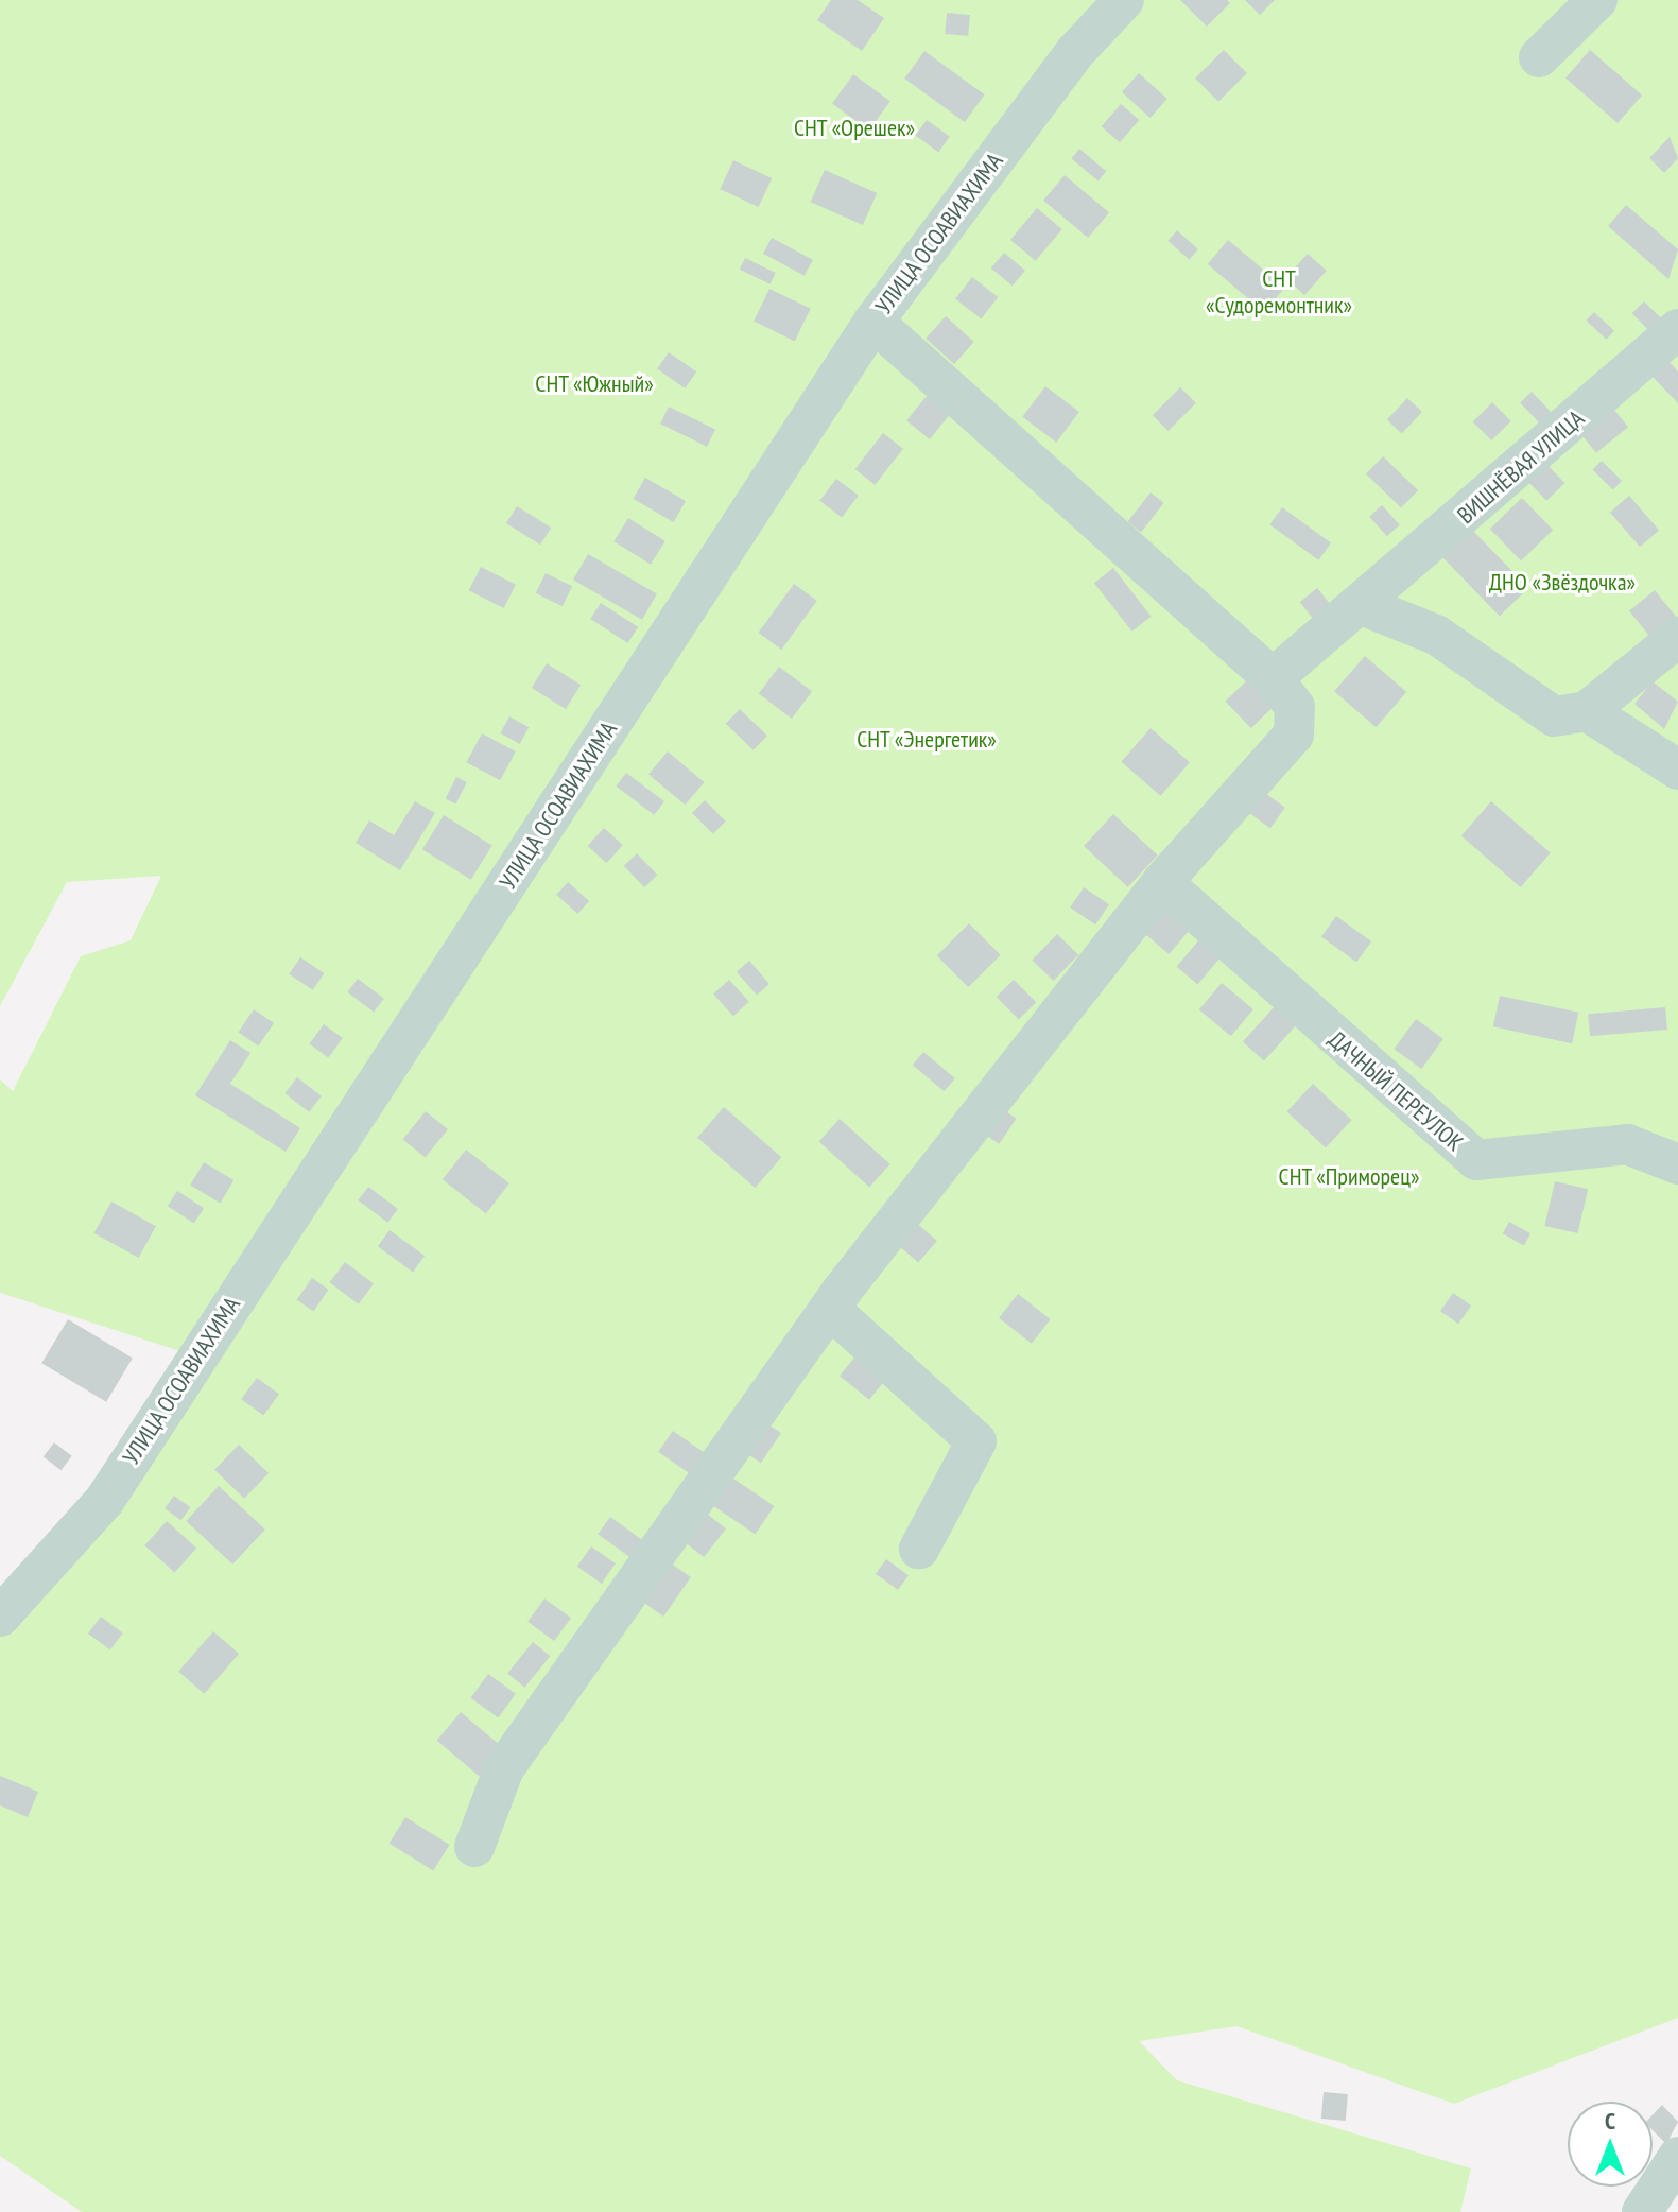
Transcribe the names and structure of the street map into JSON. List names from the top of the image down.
{
  "streets": {
    "street": ["УЛИЦА ОСОАВИАХИМА", "ВИШНЁВАЯ УЛИЦА", "ДАЧНЫЙ ПЕРЕУЛОК"]
  },
  "parks": [
    "СНТ «Орешек»",
    "СНТ «Судоремонтник»",
    "СНТ «Южный»",
    "ДНО «Звёздочка»",
    "СНТ «Энергетик»",
    "СНТ «Приморец»"
  ],
  "north": "top"
}
